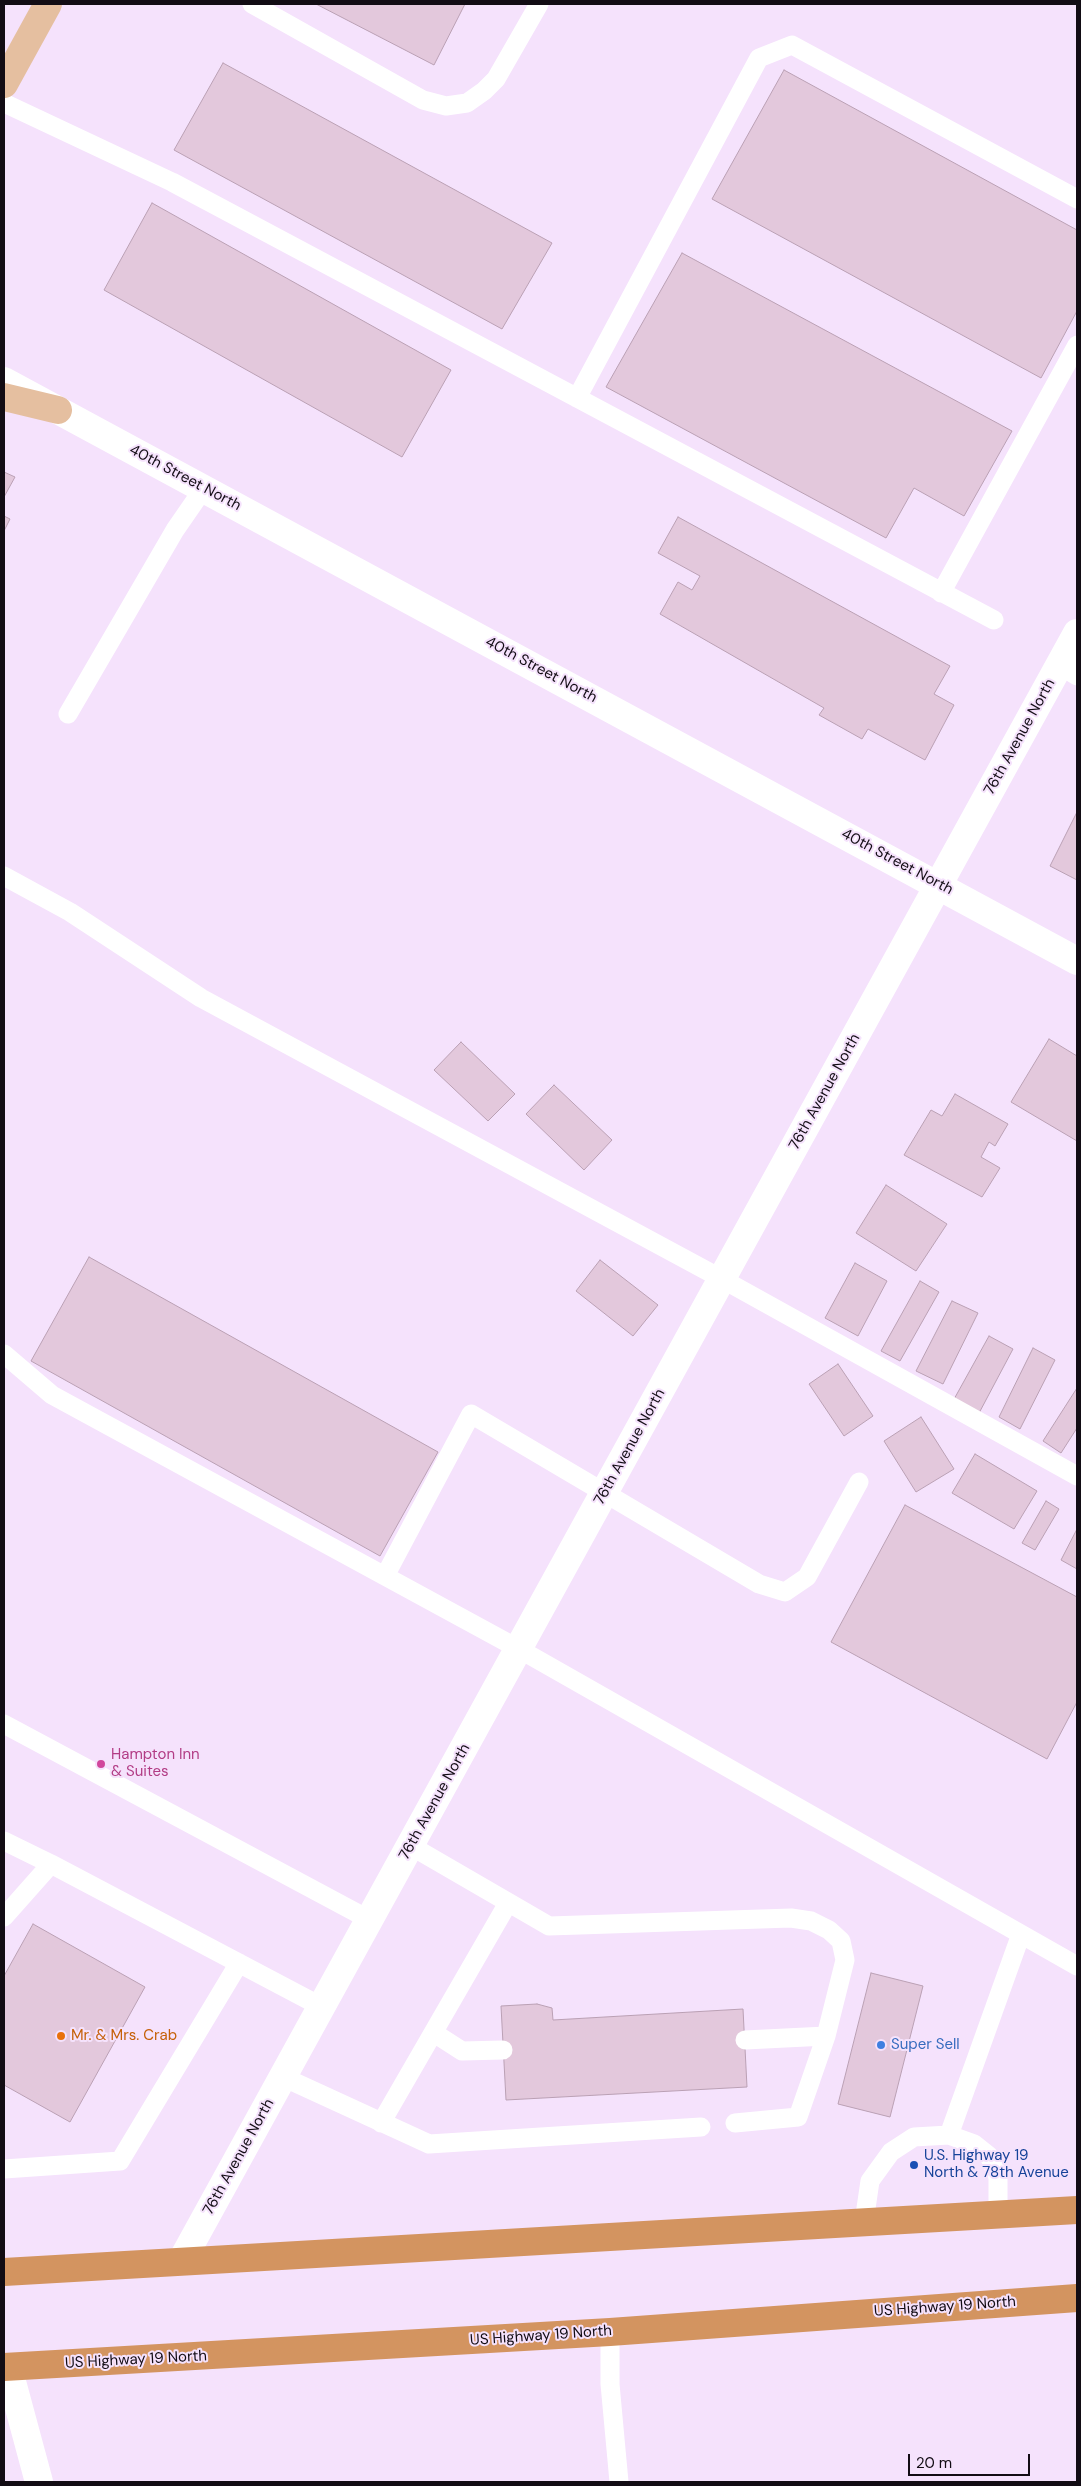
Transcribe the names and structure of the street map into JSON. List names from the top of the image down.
{
  "streets": {
    "highway": ["US Highway 19 North"],
    "street": ["40th Street North", "76th Avenue North"]
  },
  "crossings": [
    ["40th Street North", "76th Avenue North"]
  ],
  "places": [
    "Hampton Inn & Suites",
    "Mr. & Mrs. Crab",
    "Super Sell",
    "U.S. Highway 19 North & 78th Avenue"
  ],
  "scale_bar": "20 m"
}
